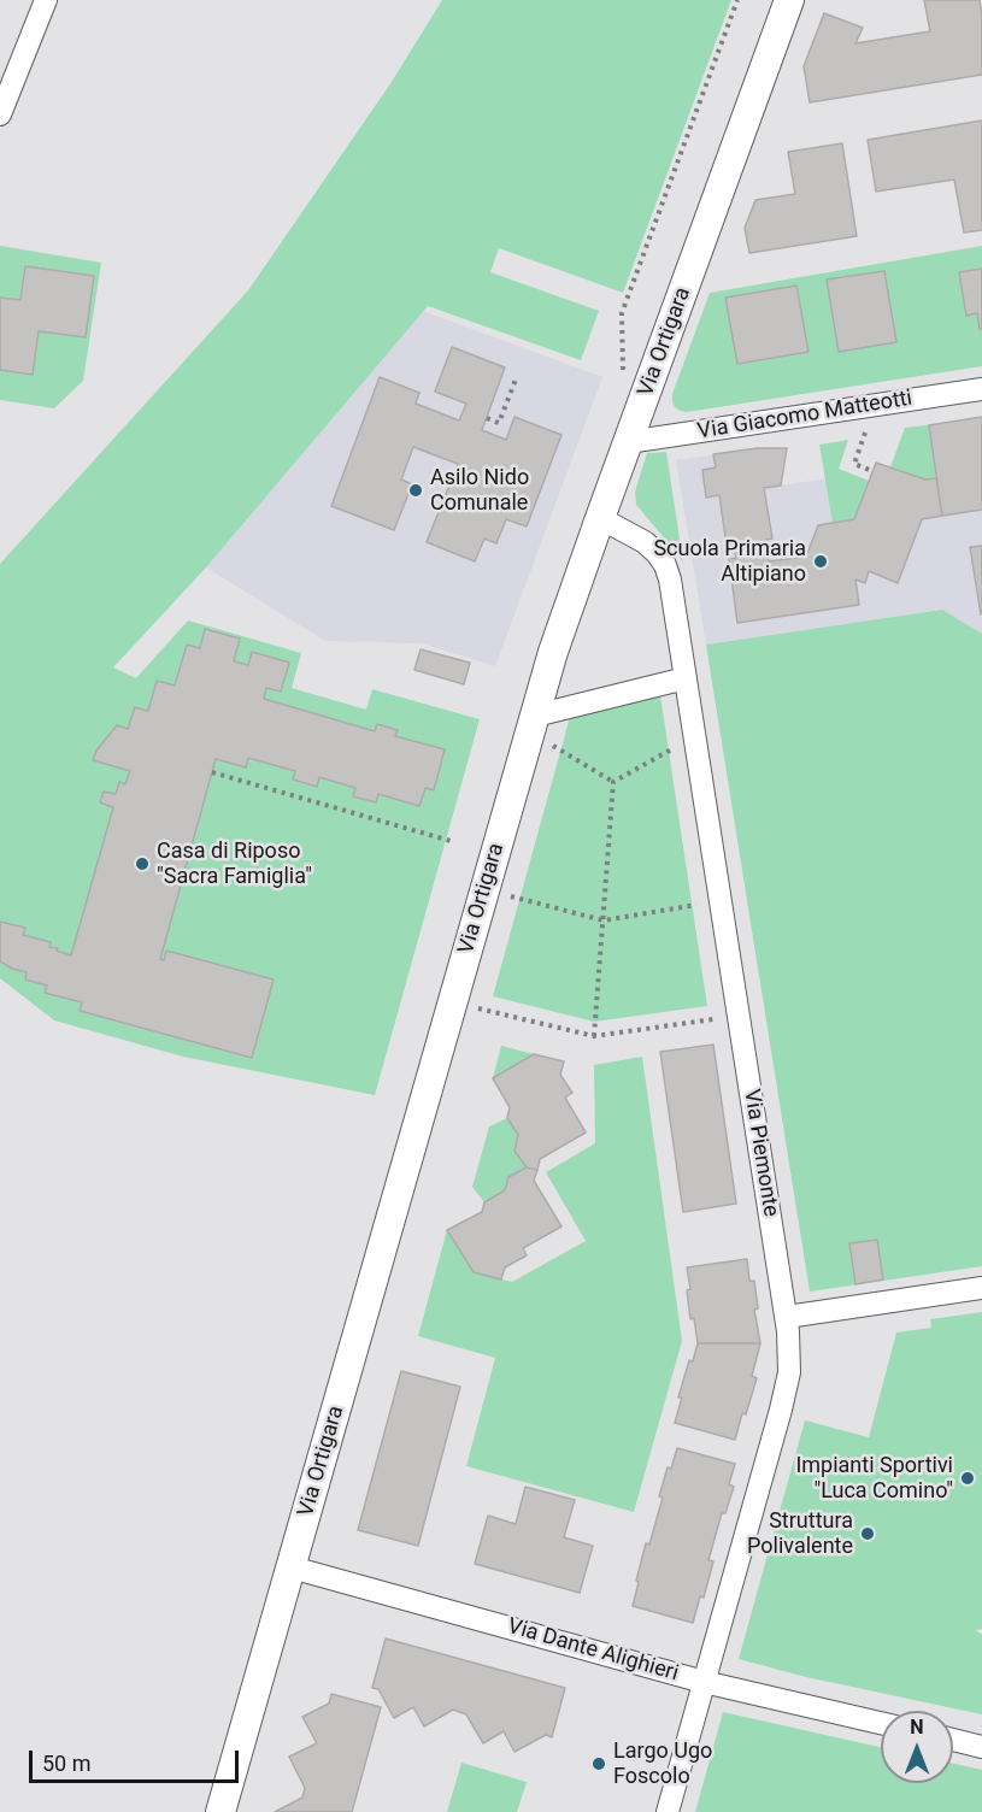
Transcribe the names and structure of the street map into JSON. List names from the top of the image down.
{
  "streets": {
    "street": [
      "Via Ortigara",
      "Via Giacomo Matteotti",
      "Via Piemonte",
      "Via Dante Alighieri"
    ]
  },
  "crossings": [
    ["Via Ortigara", "Via Giacomo Matteotti"],
    ["Via Ortigara", "Via Piemonte"],
    ["Via Ortigara", "Via Dante Alighieri"],
    ["Via Piemonte", "Via Dante Alighieri"]
  ],
  "places": [
    "Asilo Nido Comunale",
    "Scuola Primaria Altipiano",
    "Casa di Riposo \"Sacra Famiglia\"",
    "Impianti Sportivi \"Luca Comino\"",
    "Struttura Polivalente",
    "Largo Ugo Foscolo"
  ],
  "scale_bar": "50 m",
  "north": "top"
}
